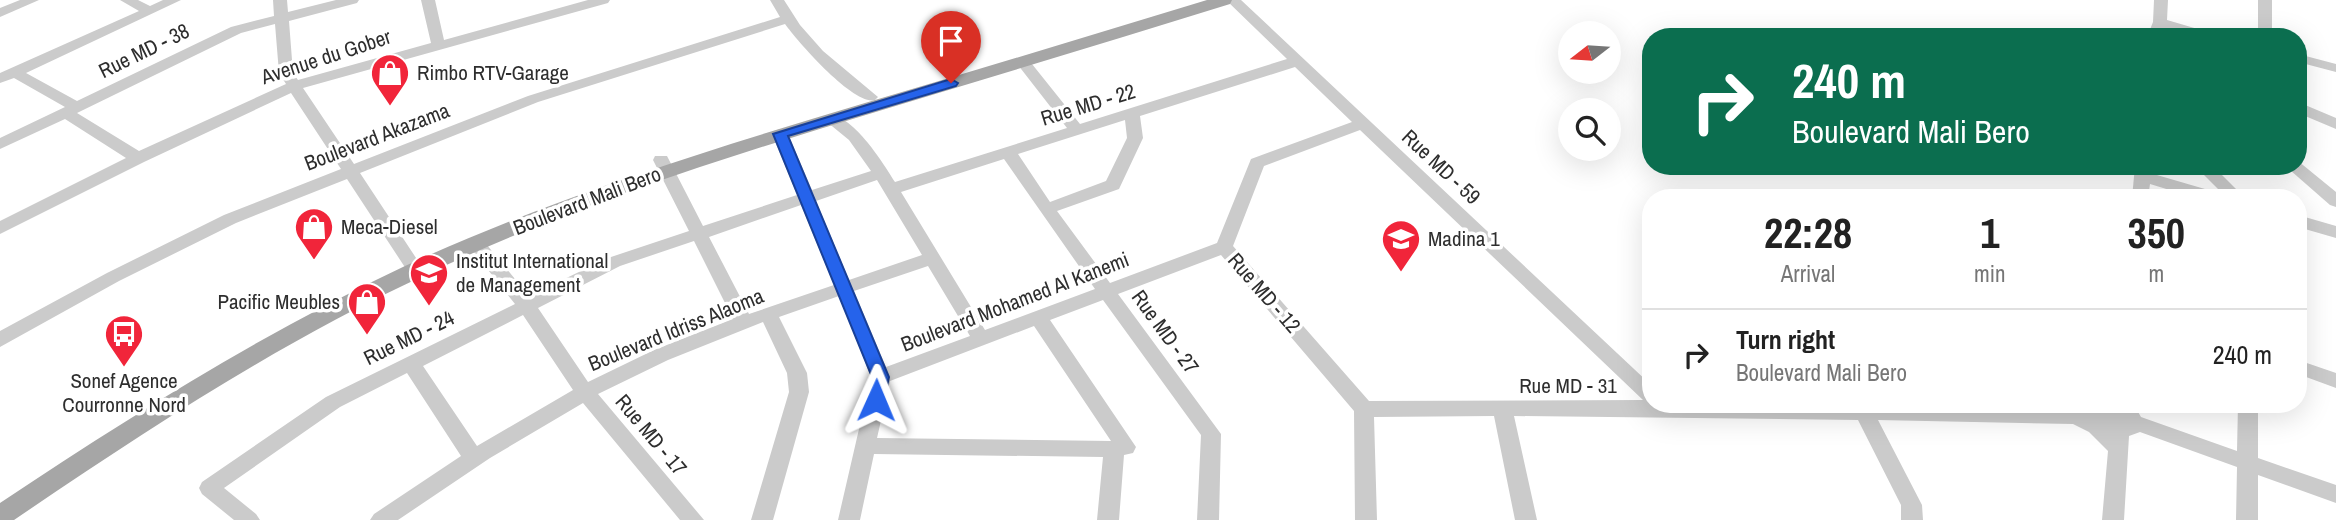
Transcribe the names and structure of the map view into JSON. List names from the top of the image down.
{
  "streets": {
    "main road": ["Boulevard Mali Bero"],
    "street": [
      "Rue MD - 38",
      "Avenue du Gober",
      "Rue MD - 22",
      "Boulevard Akazama",
      "Rue MD - 59",
      "Rue MD - 12",
      "Boulevard Mohamed Al Kanemi",
      "Boulevard Idriss Alaoma",
      "Rue MD - 27",
      "Rue MD - 24",
      "Rue MD - 31",
      "Rue MD - 17"
    ]
  },
  "crossings": [
    ["Rue MD - 22", "Rue MD - 59"],
    ["Rue MD - 22", "Rue MD - 27"],
    ["Rue MD - 22", "Rue MD - 24"],
    ["Rue MD - 59", "Rue MD - 12"],
    ["Boulevard Mali Bero", "Rue MD - 17"],
    ["Rue MD - 12", "Boulevard Mohamed Al Kanemi"],
    ["Rue MD - 12", "Rue MD - 31"],
    ["Boulevard Mohamed Al Kanemi", "Rue MD - 27"],
    ["Boulevard Idriss Alaoma", "Rue MD - 17"],
    ["Rue MD - 24", "Rue MD - 17"]
  ],
  "places": {
    "shop": ["Rimbo RTV-Garage", "Meca-Diesel", "Pacific Meubles"],
    "school or university": ["Madina 1", "Institut International de Management"],
    "bus stop": ["Sonef Agence Courronne Nord"]
  },
  "north": "left",
  "page": {
    "turn": ["240 m", "Boulevard Mali Bero"],
    "eta": [
      "22:28",
      "Arrival",
      "1",
      "min",
      "350",
      "m"
    ],
    "list": [
      {
        "name": "Turn right",
        "note": "Boulevard Mali Bero",
        "value": "240 m"
      }
    ]
  }
}
